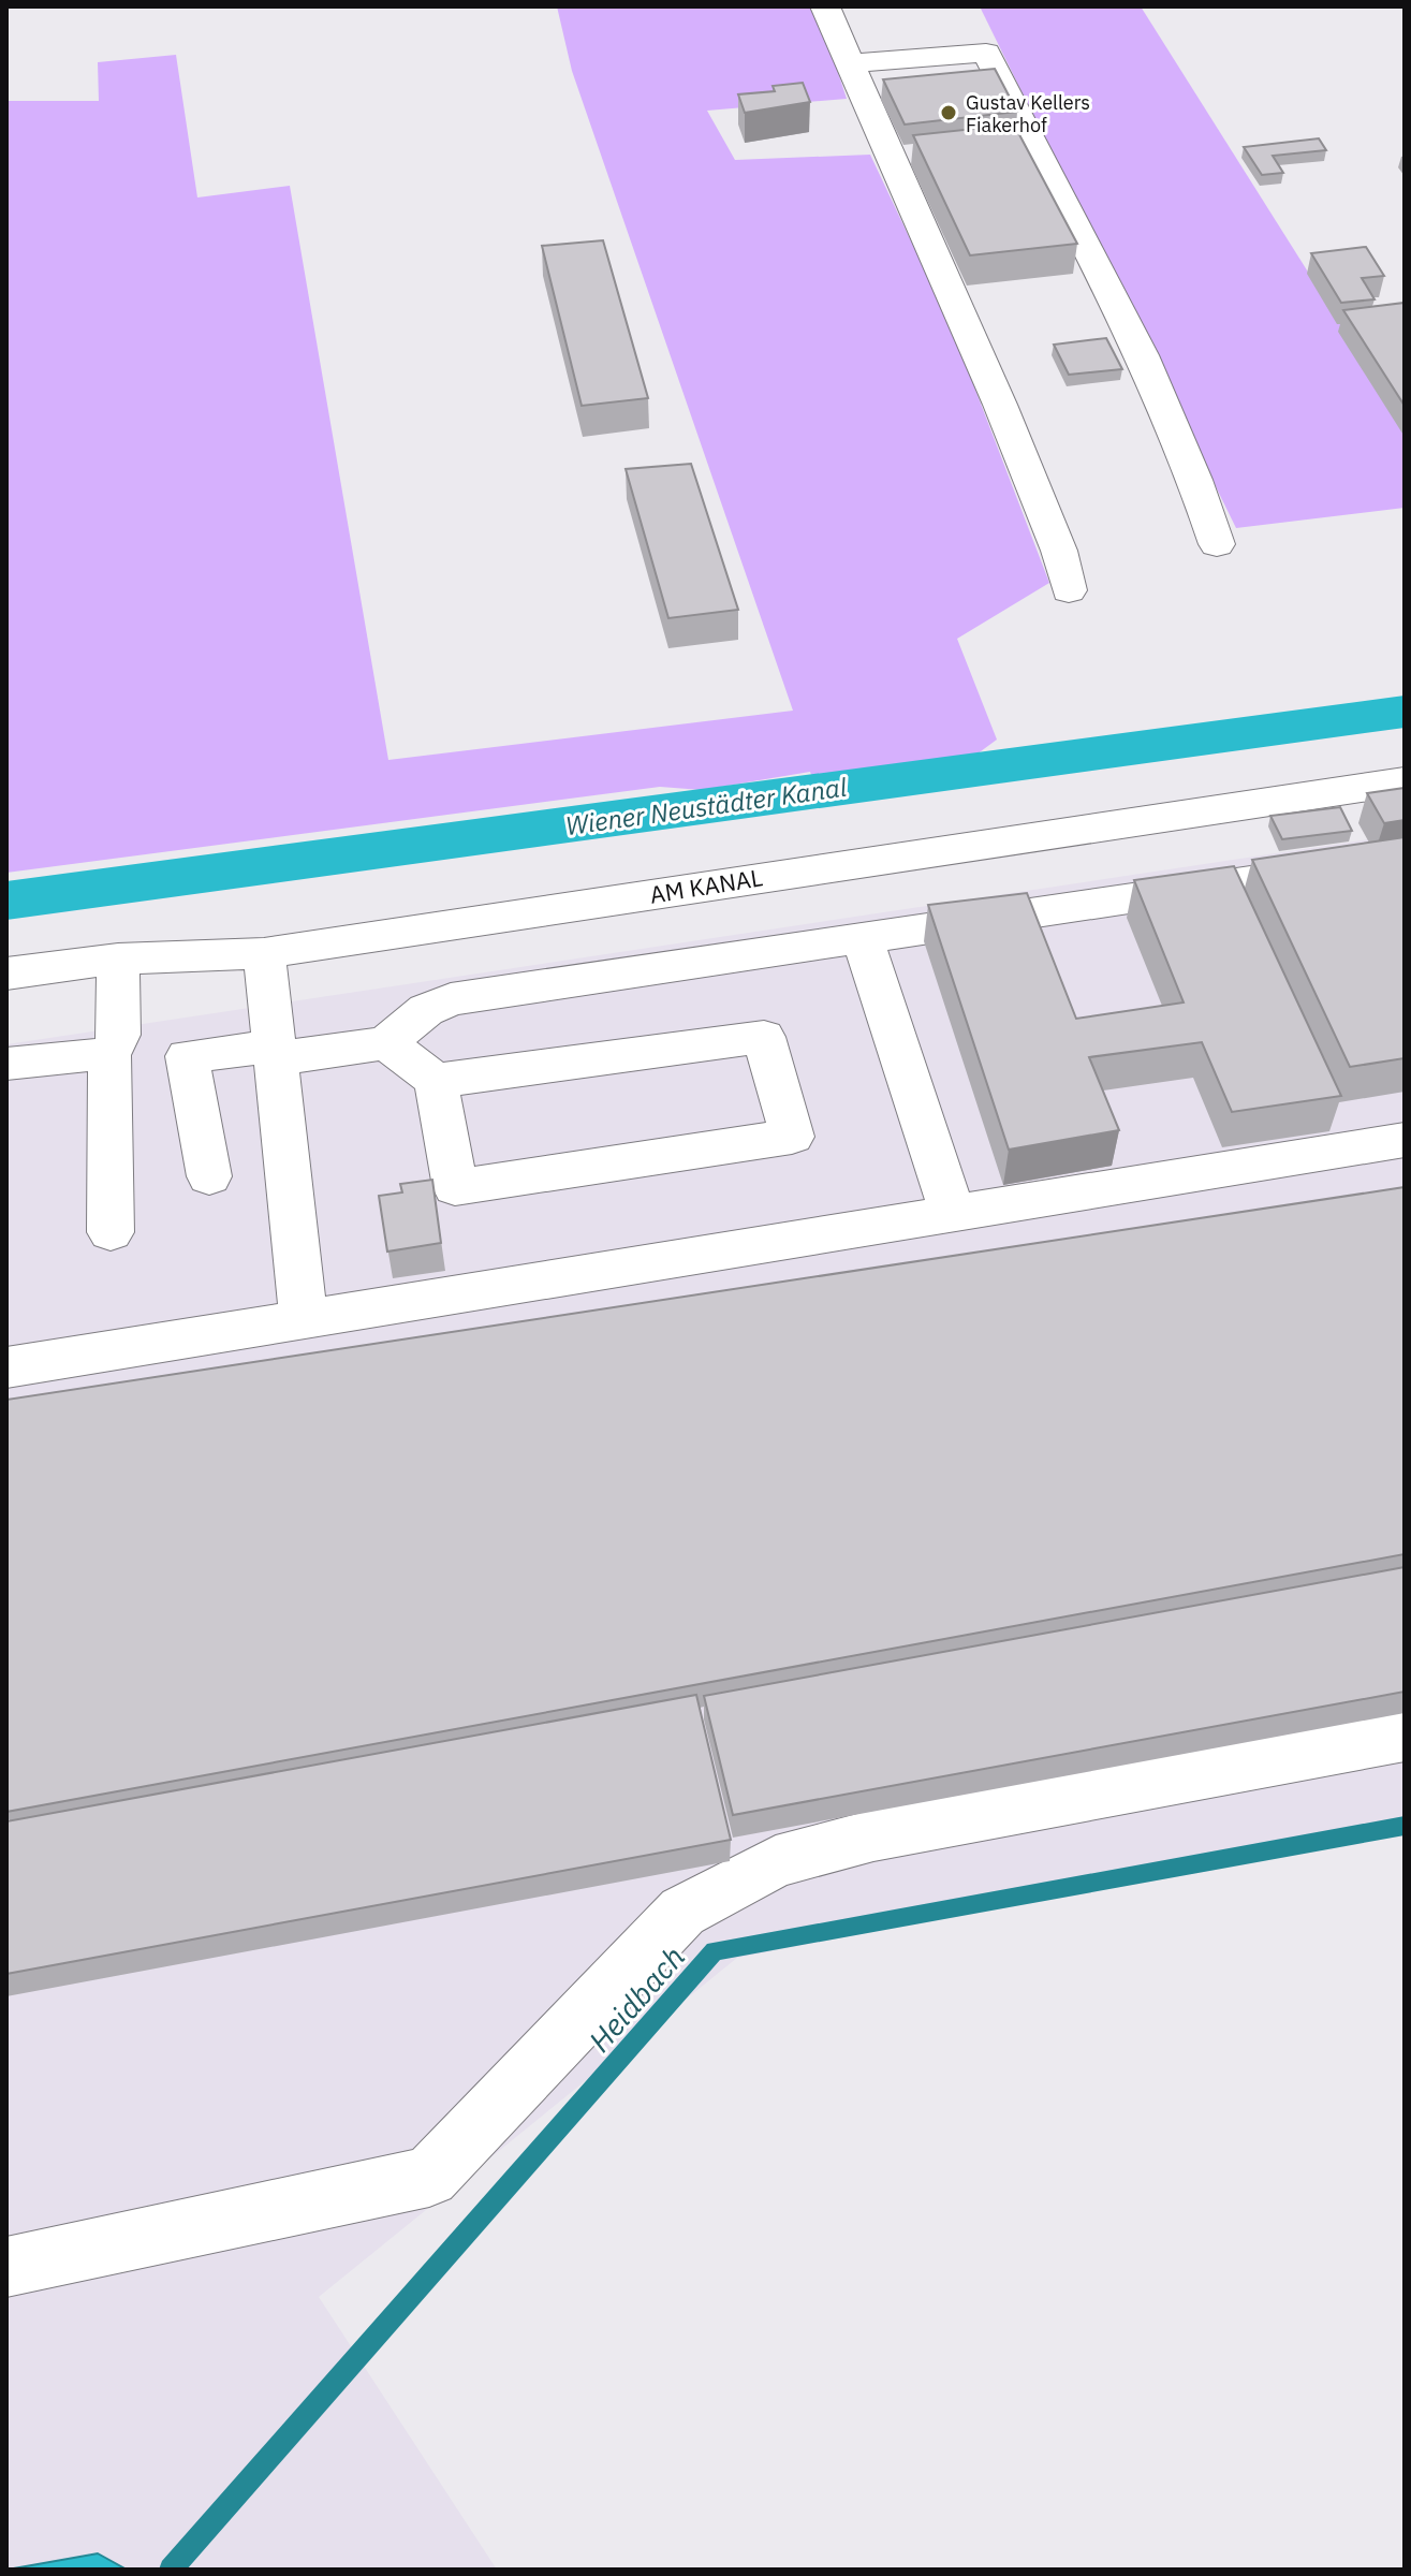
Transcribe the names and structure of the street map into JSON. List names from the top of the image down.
{
  "streets": {
    "street": ["AM KANAL"]
  },
  "water": ["Wiener Neustädter Kanal", "Heidbach"],
  "places": ["Gustav Kellers Fiakerhof"]
}
